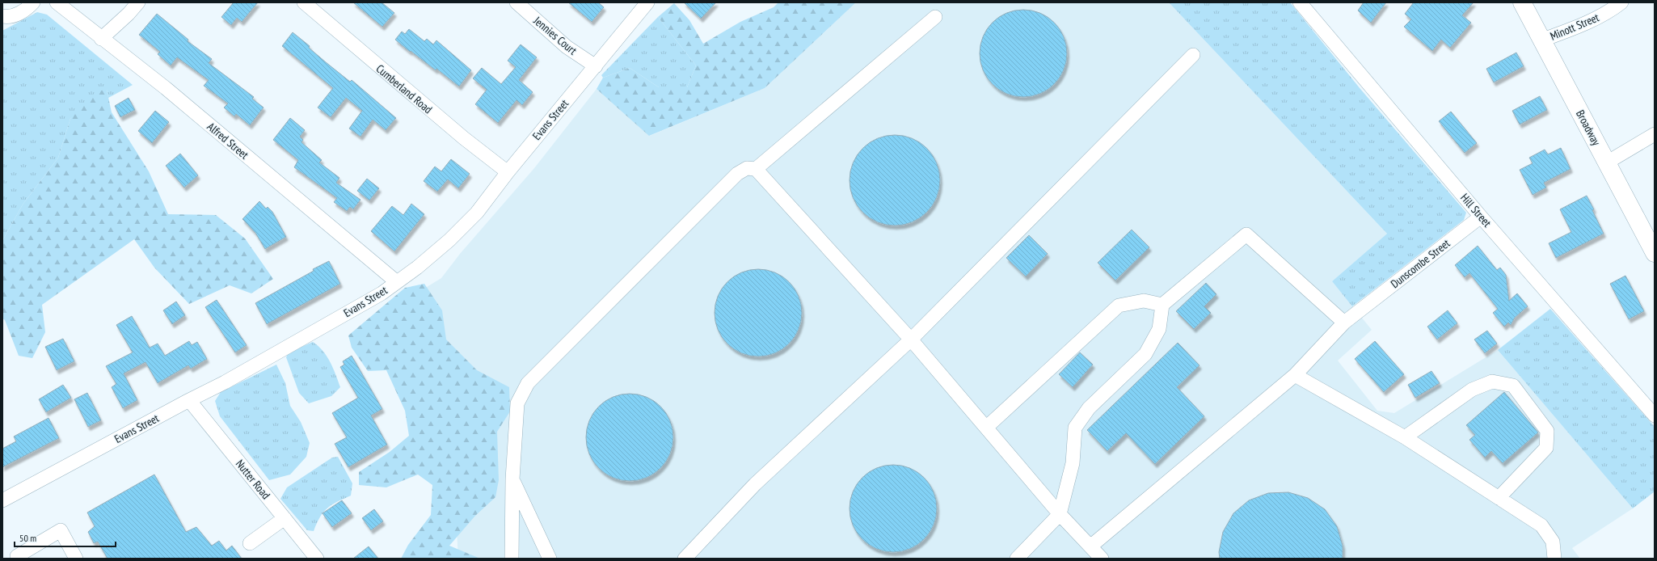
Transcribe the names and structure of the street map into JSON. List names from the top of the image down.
{
  "streets": {
    "main road": ["Broadway"],
    "street": [
      "Minott Street",
      "Jennies Court",
      "Cumberland Road",
      "Evans Street",
      "Alfred Street",
      "Hill Street",
      "Dunscombe Street",
      "Nutter Road"
    ]
  },
  "crossings": [
    ["Minott Street", "Broadway"],
    ["Jennies Court", "Evans Street"],
    ["Cumberland Road", "Evans Street"],
    ["Evans Street", "Alfred Street"],
    ["Evans Street", "Nutter Road"],
    ["Hill Street", "Dunscombe Street"]
  ],
  "scale_bar": "50 m"
}
